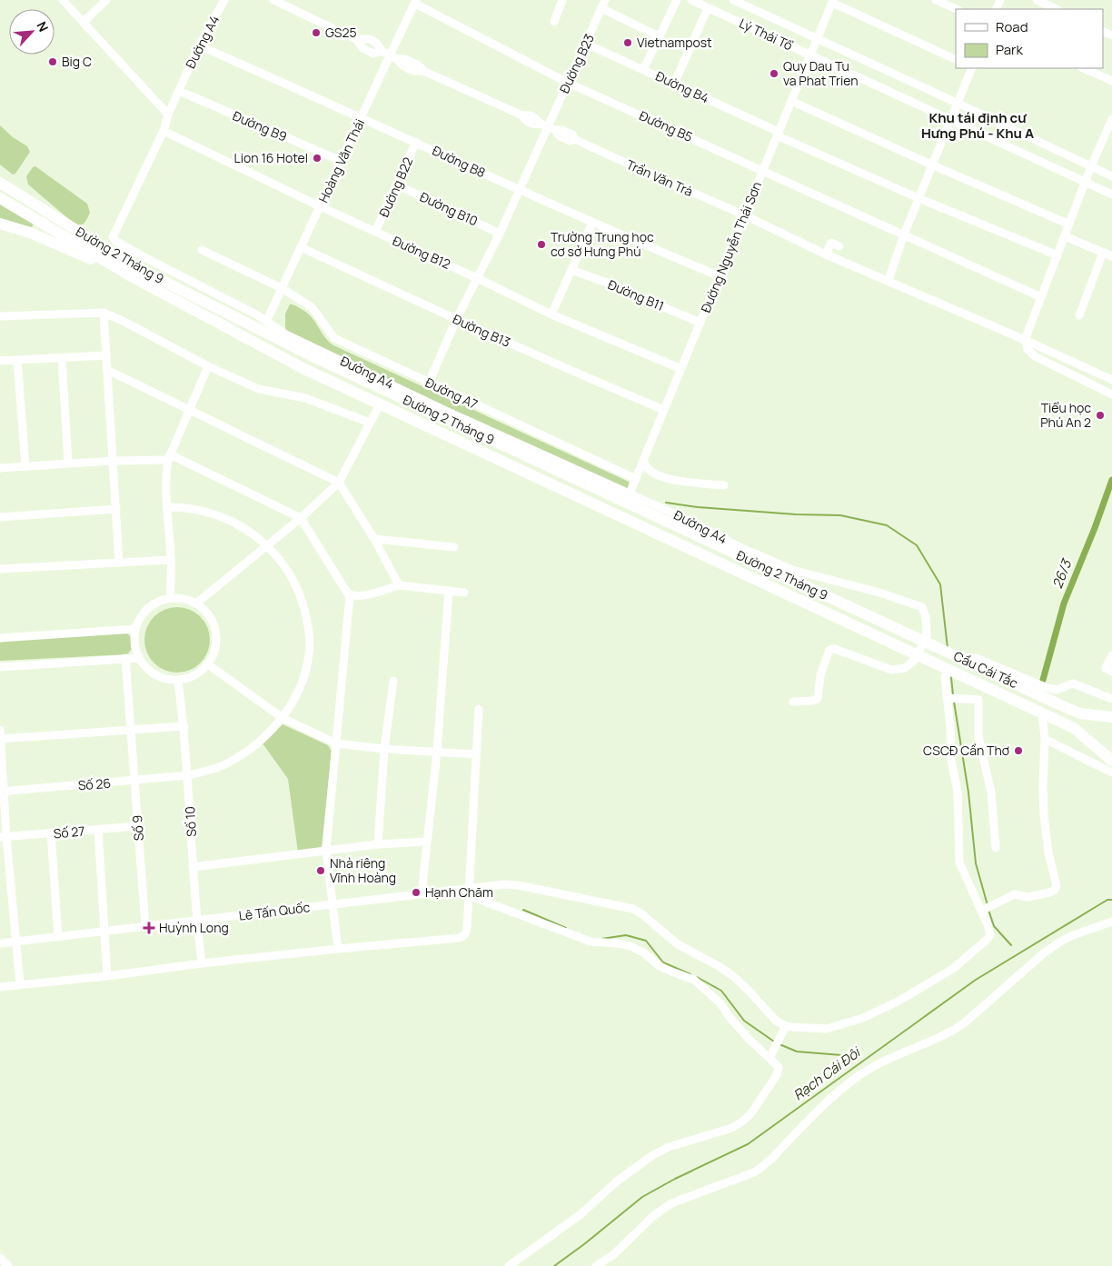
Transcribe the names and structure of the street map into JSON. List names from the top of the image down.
{
  "streets": {
    "highway": ["Đường 2 Tháng 9", "Cầu Cái Tắc"],
    "street": [
      "Lý Thái Tổ",
      "Đường A4",
      "Đường B23",
      "Đường B4",
      "Đường B9",
      "Đường B5",
      "Hoàng Văn Thái",
      "Đường B8",
      "Trần Văn Trà",
      "Đường B22",
      "Đường B10",
      "Đường Nguyễn Thái Sơn",
      "Đường B12",
      "Đường B11",
      "Đường B13",
      "Đường A7",
      "Số 26",
      "Số 10",
      "Số 9",
      "Số 27",
      "Lê Tấn Quốc"
    ]
  },
  "crossings": [
    ["Lý Thái Tổ", "Đường Nguyễn Thái Sơn"],
    ["Đường A4", "Đường B9"],
    ["Đường A4", "Hoàng Văn Thái"],
    ["Đường A4", "Đường B8"],
    ["Đường A4", "Đường Nguyễn Thái Sơn"],
    ["Đường A4", "Đường B12"],
    ["Đường B23", "Đường B4"],
    ["Đường B23", "Đường B5"],
    ["Đường B23", "Đường B8"],
    ["Đường B23", "Trần Văn Trà"],
    ["Đường B23", "Đường B10"],
    ["Đường B23", "Đường B12"],
    ["Đường B23", "Đường B13"],
    ["Đường B23", "Đường A7"],
    ["Đường B4", "Đường Nguyễn Thái Sơn"],
    ["Đường B9", "Hoàng Văn Thái"],
    ["Đường B5", "Hoàng Văn Thái"],
    ["Đường B5", "Đường Nguyễn Thái Sơn"],
    ["Hoàng Văn Thái", "Đường B8"],
    ["Hoàng Văn Thái", "Trần Văn Trà"],
    ["Hoàng Văn Thái", "Đường B12"],
    ["Hoàng Văn Thái", "Đường B13"],
    ["Hoàng Văn Thái", "Đường A7"],
    ["Đường B8", "Đường B22"],
    ["Đường B8", "Đường Nguyễn Thái Sơn"],
    ["Trần Văn Trà", "Đường Nguyễn Thái Sơn"],
    ["Đường B22", "Đường B10"],
    ["Đường B22", "Đường B12"],
    ["Đường Nguyễn Thái Sơn", "Đường B12"],
    ["Đường Nguyễn Thái Sơn", "Đường B11"],
    ["Đường Nguyễn Thái Sơn", "Đường B13"],
    ["Đường Nguyễn Thái Sơn", "Đường A7"],
    ["Đường 2 Tháng 9", "Cầu Cái Tắc"],
    ["Số 26", "Số 10"],
    ["Số 26", "Số 9"],
    ["Số 10", "Lê Tấn Quốc"],
    ["Số 9", "Số 27"],
    ["Số 9", "Lê Tấn Quốc"]
  ],
  "districts": ["Khu tái định cư Hưng Phú - Khu A"],
  "water": ["26/3", "Rạch Cái Đôi"],
  "places": {
    "other": [
      "GS25",
      "Vietnampost",
      "Big C",
      "Quy Dau Tu va Phat Trien",
      "Lion 16 Hotel",
      "Trường Trung học cơ sở Hưng Phú",
      "Tiểu học Phú An 2",
      "CSCĐ Cần Thơ",
      "Nhà riêng Vĩnh Hoàng",
      "Hạnh Chăm"
    ],
    "health": ["Huỳnh Long"]
  },
  "legend": ["Road", "Park"],
  "north": "top right"
}
